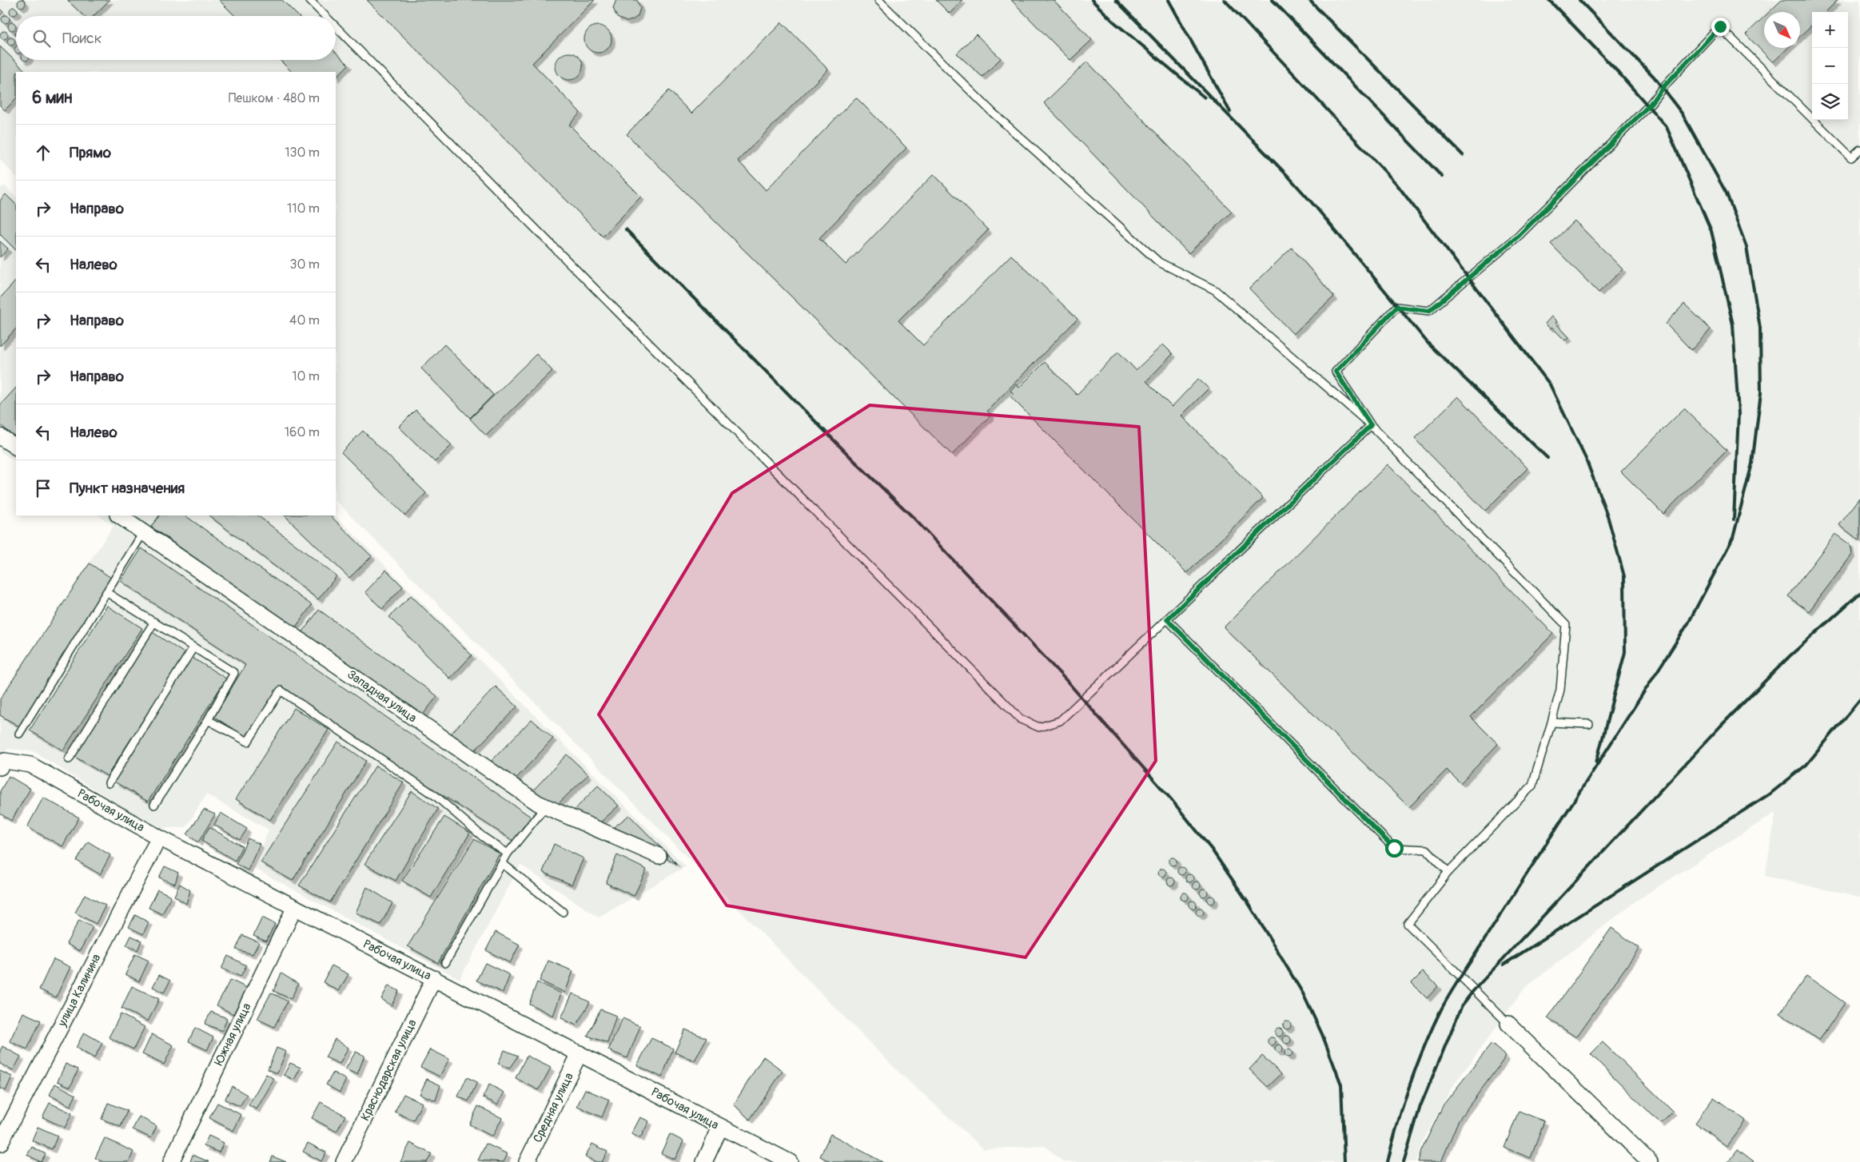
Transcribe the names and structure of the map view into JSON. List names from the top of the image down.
{
  "streets": {
    "street": [
      "Западная улица",
      "Рабочая улица",
      "улица Калинина",
      "Южная улица",
      "Краснодарская улица",
      "Средняя улица"
    ]
  },
  "crossings": [
    ["Рабочая улица", "улица Калинина"],
    ["Рабочая улица", "Южная улица"],
    ["Рабочая улица", "Краснодарская улица"],
    ["Рабочая улица", "Средняя улица"]
  ],
  "north": "bottom right",
  "page": {
    "map_buttons": ["+", "−"],
    "search": "Поиск",
    "heading": ["6 мин", "Пешком · 480 m"],
    "list": [
      ["Прямо", "130 m"],
      ["Направо", "110 m"],
      ["Налево", "30 m"],
      ["Направо", "40 m"],
      ["Направо", "10 m"],
      ["Налево", "160 m"],
      "Пункт назначения"
    ]
  }
}
